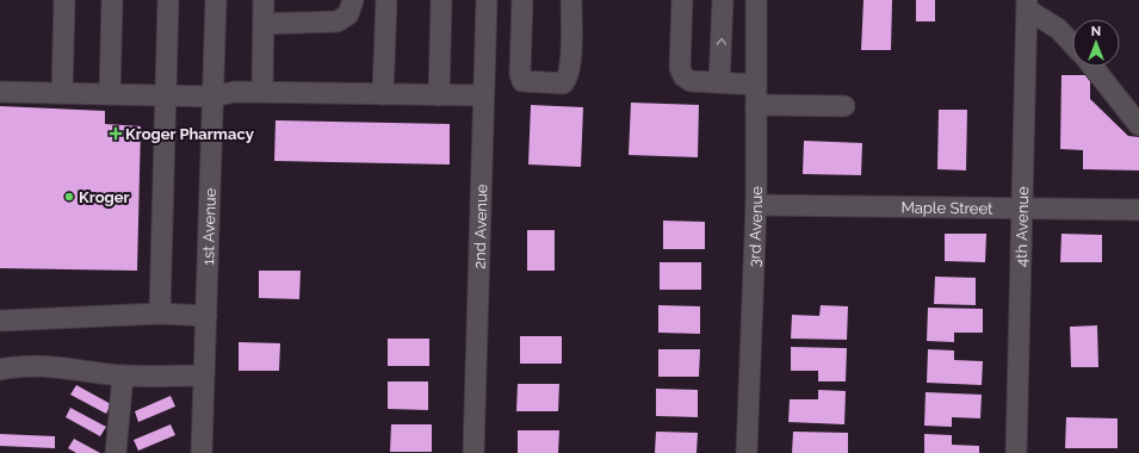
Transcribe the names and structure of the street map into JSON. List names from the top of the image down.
{
  "streets": {
    "street": [
      "Maple Street",
      "1st Avenue",
      "2nd Avenue",
      "3rd Avenue",
      "4th Avenue"
    ]
  },
  "crossings": [
    ["Maple Street", "3rd Avenue"],
    ["Maple Street", "4th Avenue"]
  ],
  "places": {
    "health": ["Kroger Pharmacy"],
    "other": ["Kroger"]
  },
  "north": "top"
}
